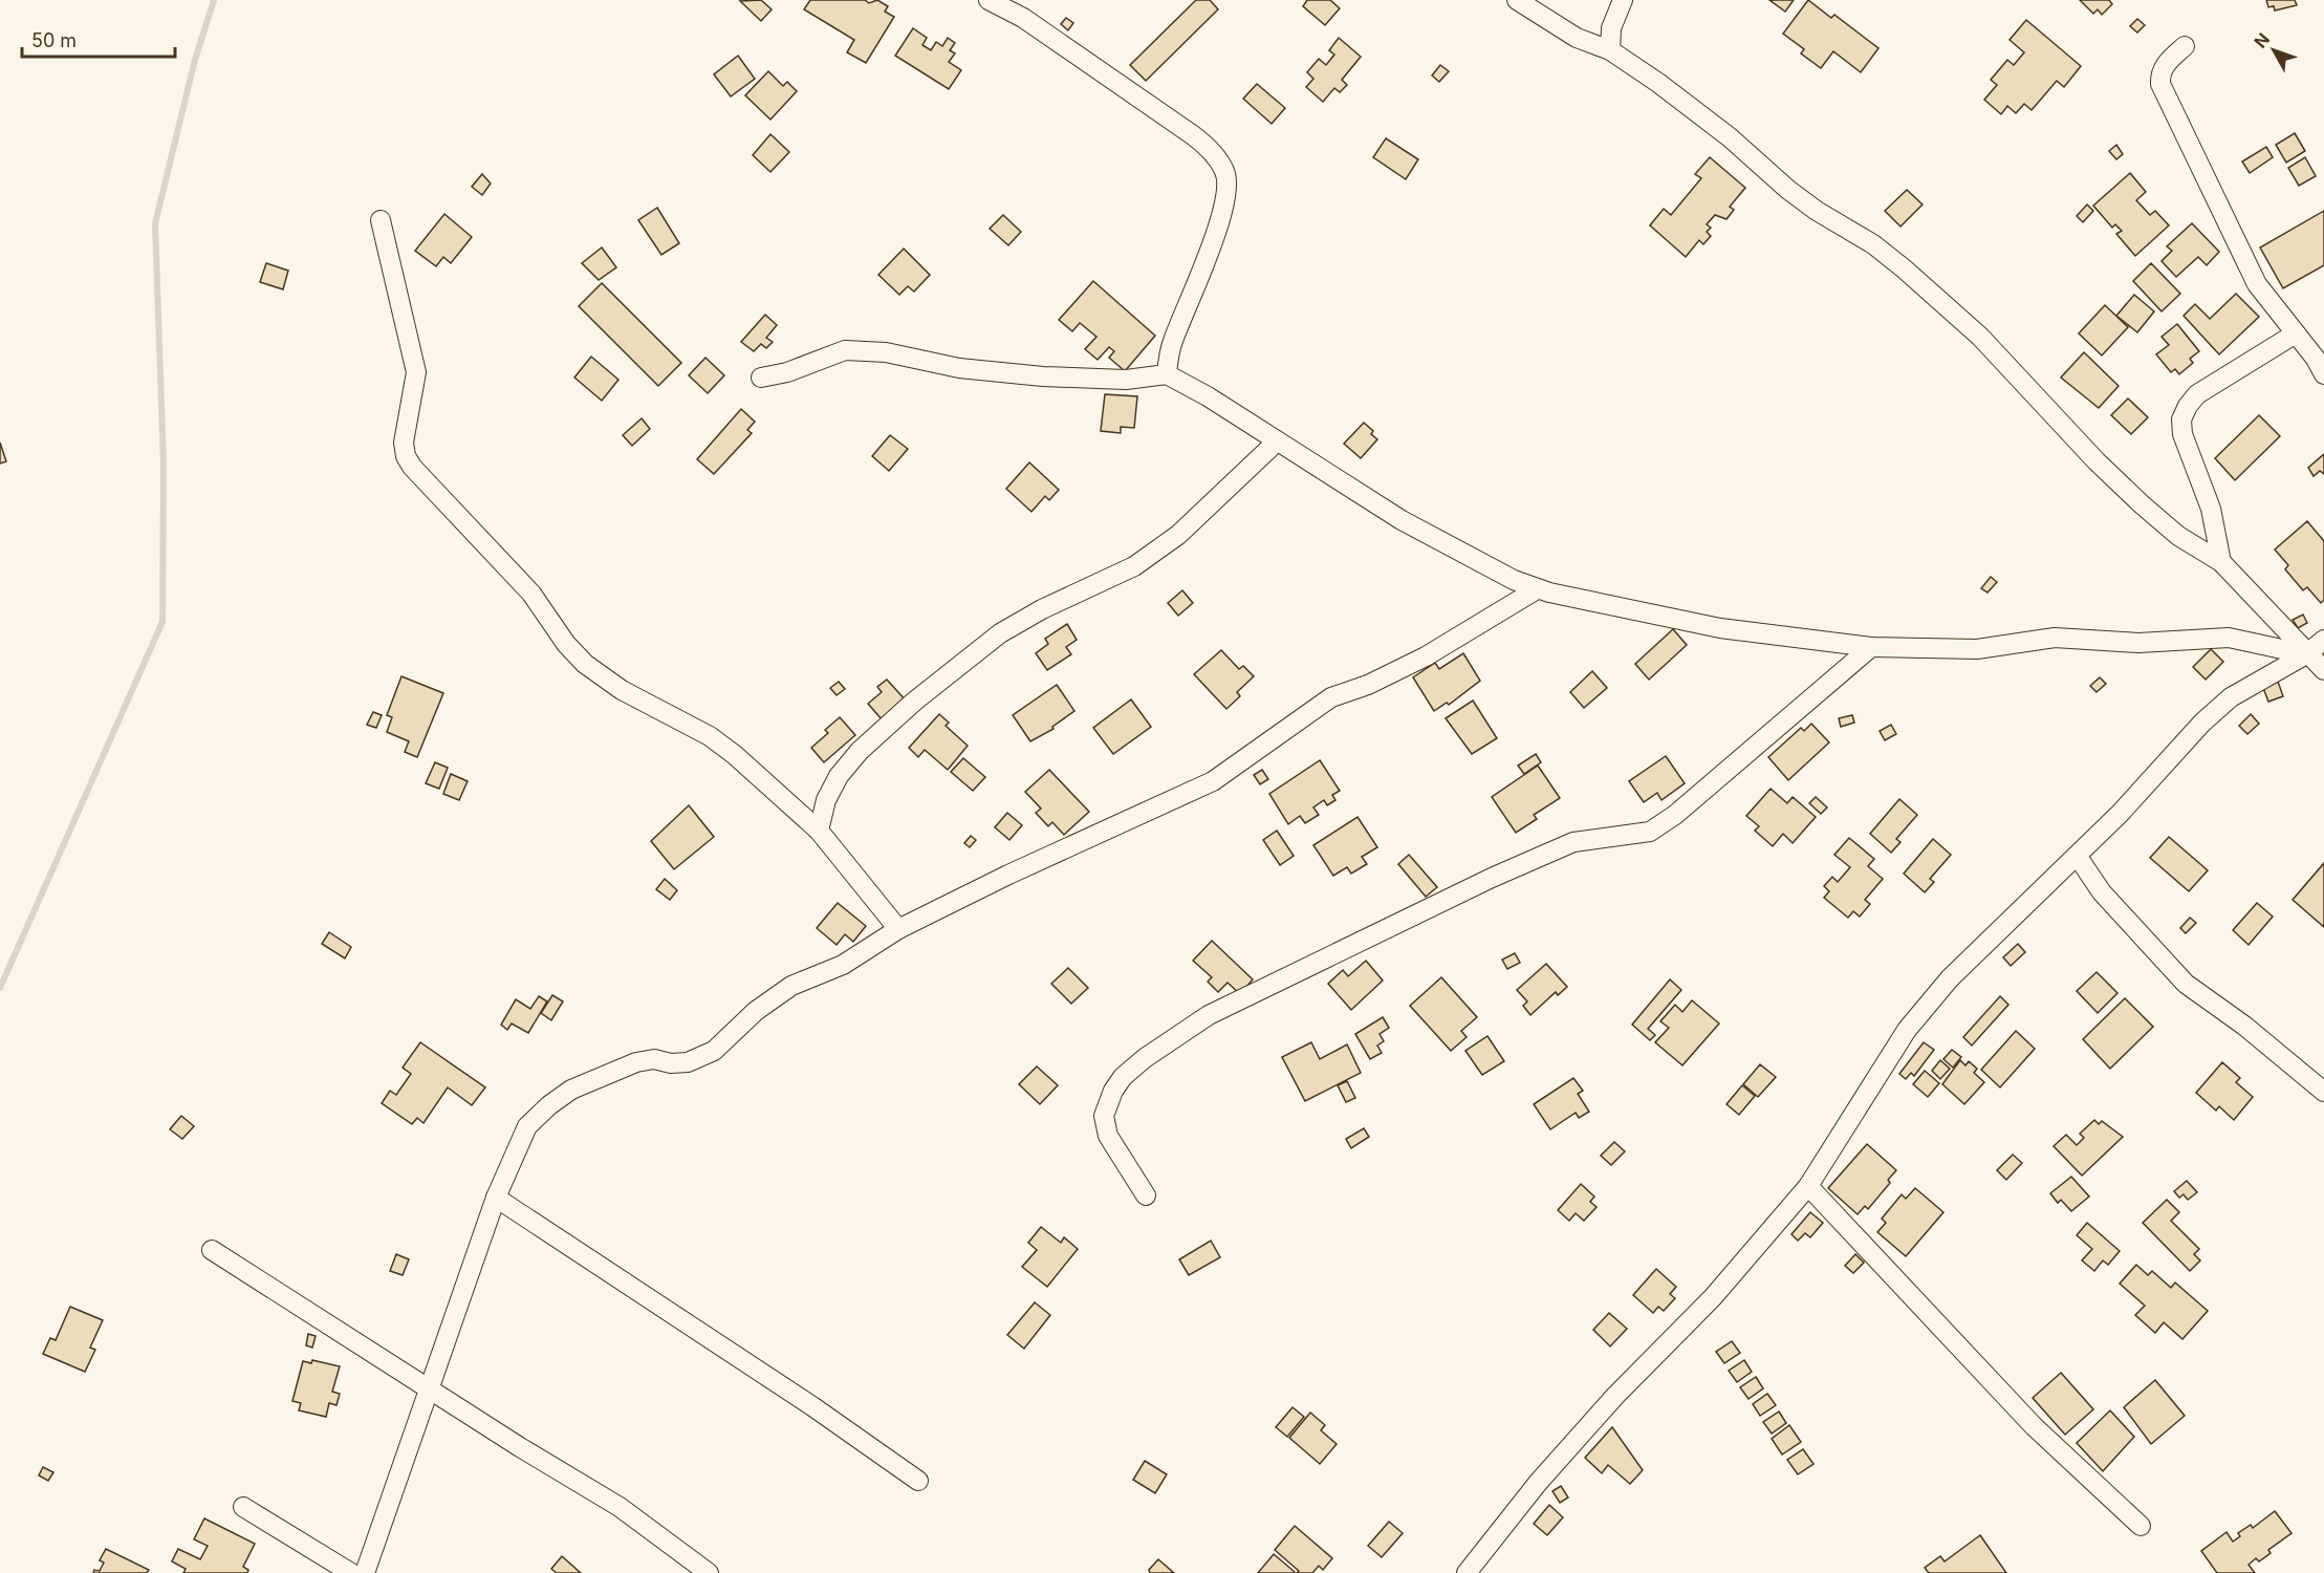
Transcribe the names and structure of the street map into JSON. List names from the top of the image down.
{
  "scale_bar": "50 m",
  "north": "top left"
}
